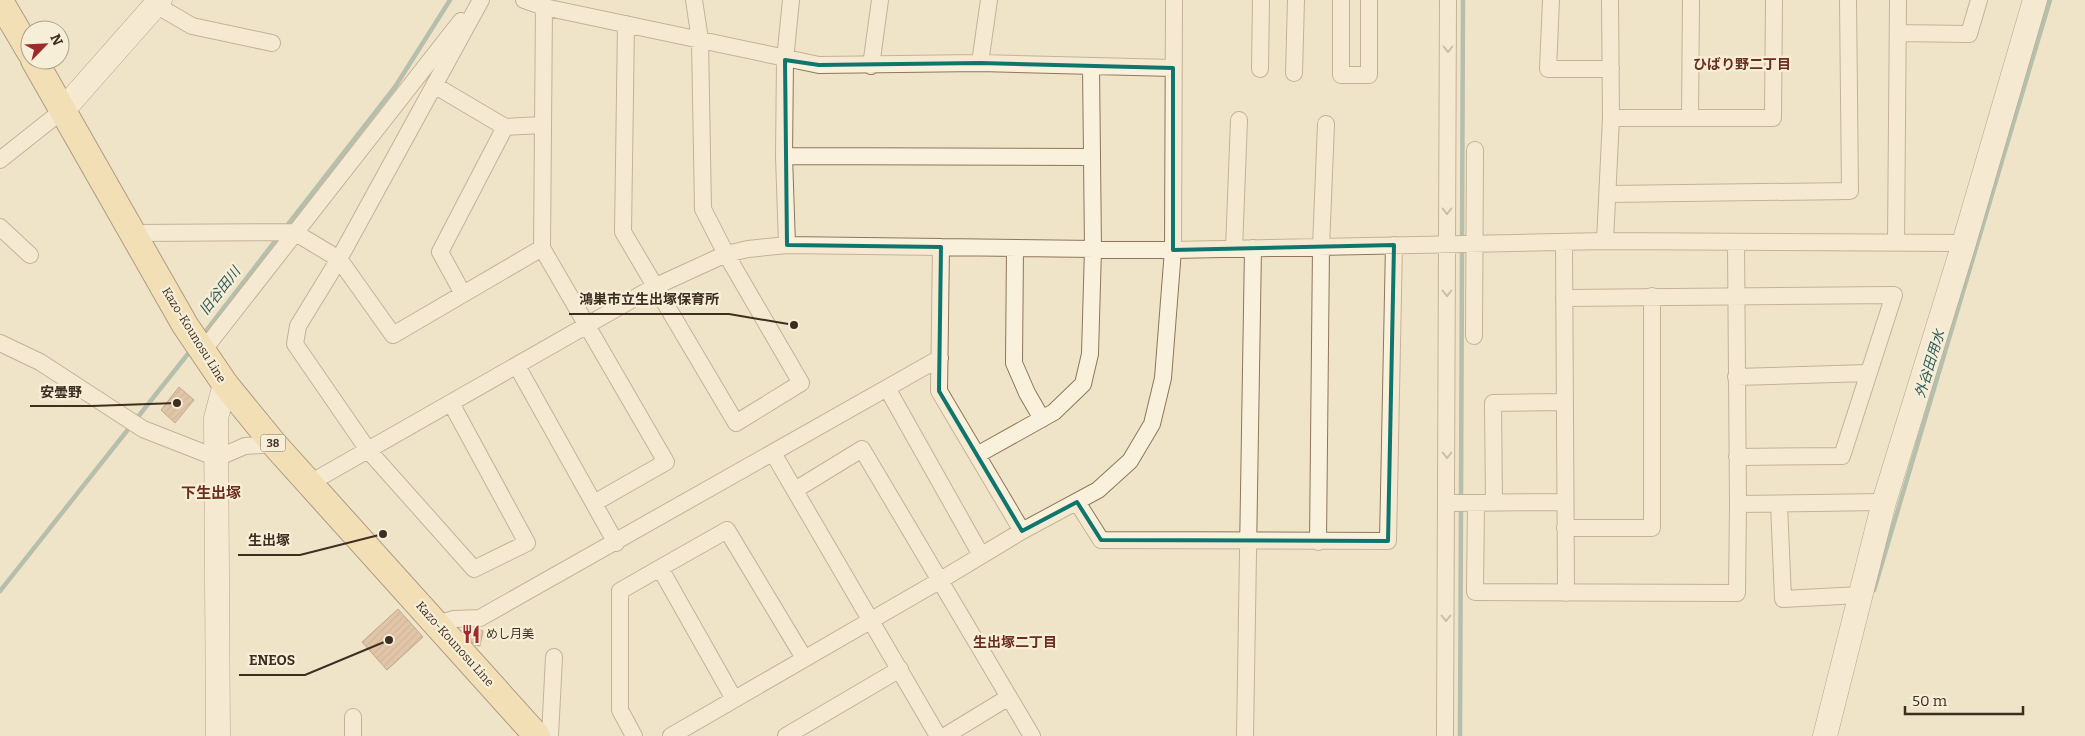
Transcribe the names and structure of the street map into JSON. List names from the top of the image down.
{
  "streets": {
    "main road": ["Kazo-Kounosu Line", "38"]
  },
  "districts": ["ひばり野二丁目", "下生出塚", "生出塚二丁目"],
  "water": ["旧谷田川", "外谷田用水"],
  "places": {
    "other": [
      "鴻巣市立生出塚保育所",
      "安曇野",
      "生出塚",
      "ENEOS"
    ],
    "restaurant": ["めし月美"]
  },
  "scale_bar": "50 m",
  "north": "top right"
}
